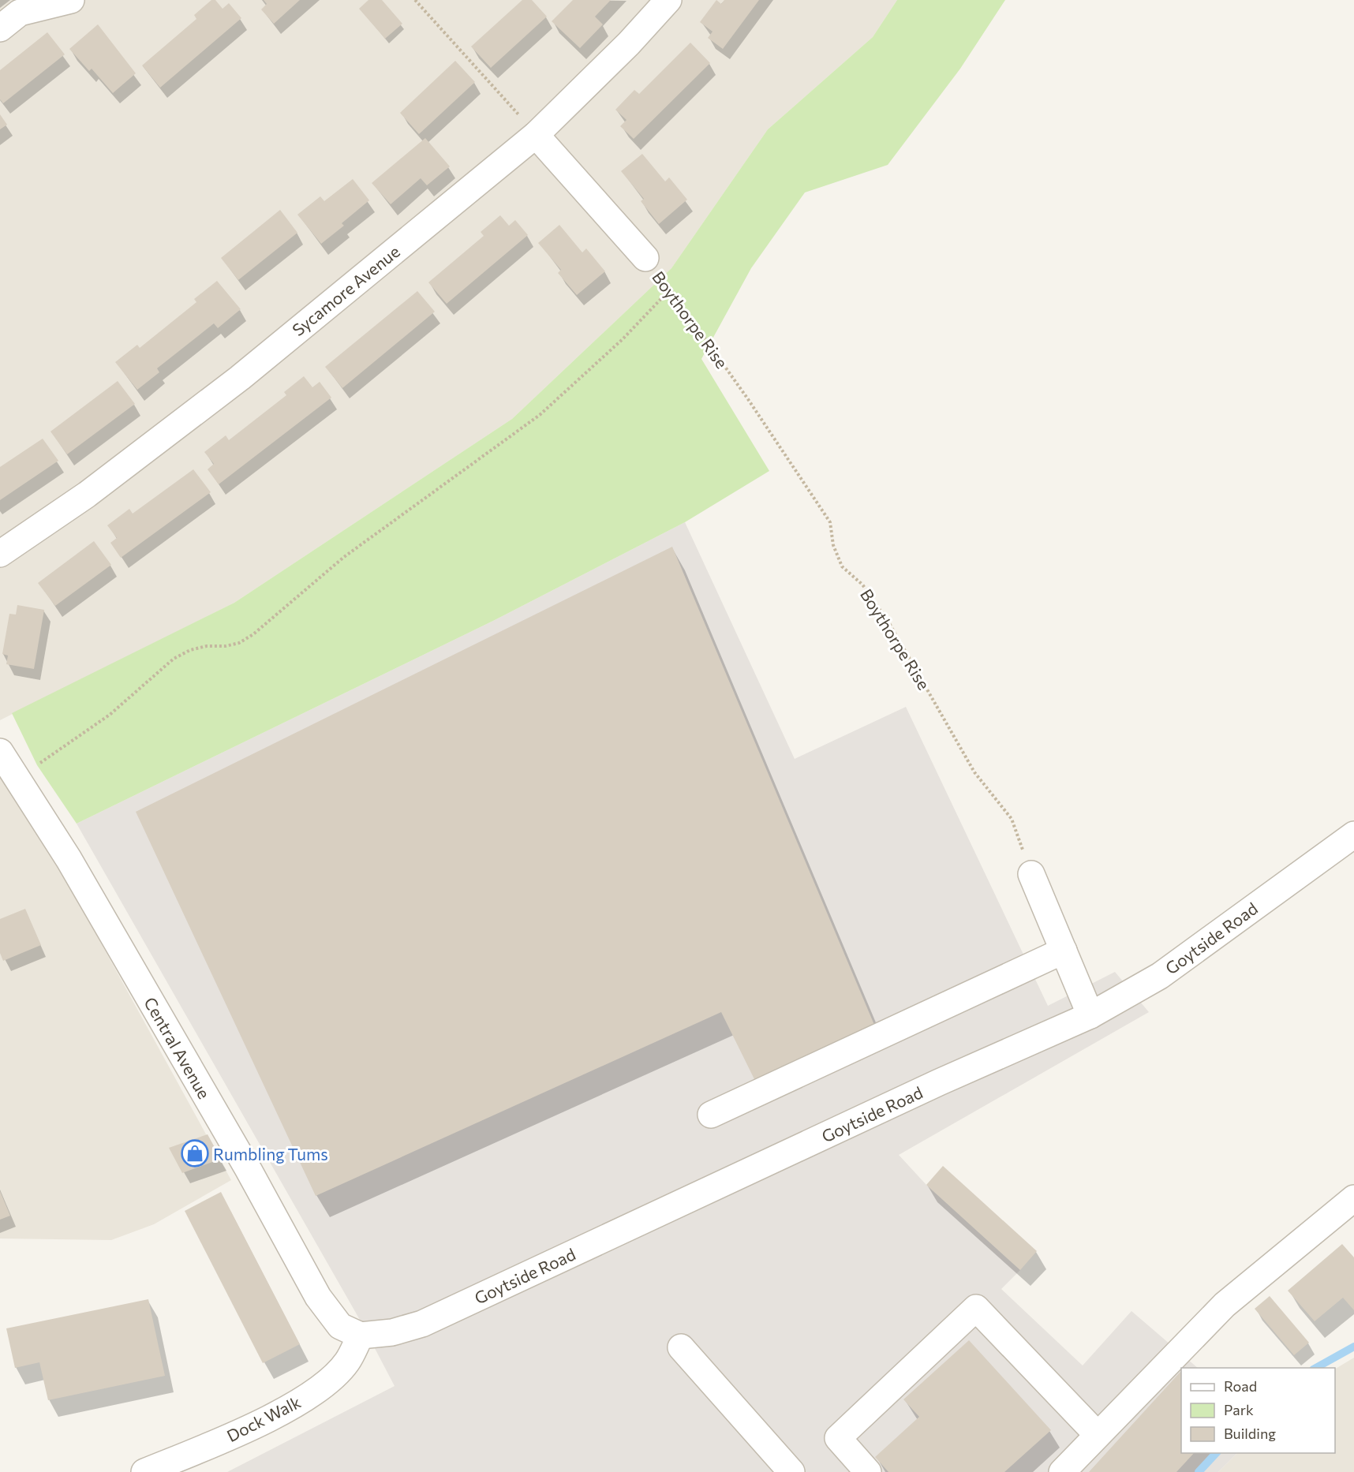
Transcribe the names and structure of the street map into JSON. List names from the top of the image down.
{
  "streets": {
    "street": [
      "Sycamore Avenue",
      "Boythorpe Rise",
      "Goytside Road",
      "Central Avenue",
      "Dock Walk"
    ]
  },
  "crossings": [
    ["Sycamore Avenue", "Boythorpe Rise"],
    ["Goytside Road", "Central Avenue"],
    ["Goytside Road", "Dock Walk"],
    ["Central Avenue", "Dock Walk"]
  ],
  "places": {
    "shop": ["Rumbling Tums"]
  },
  "legend": ["Road", "Park", "Building"]
}
